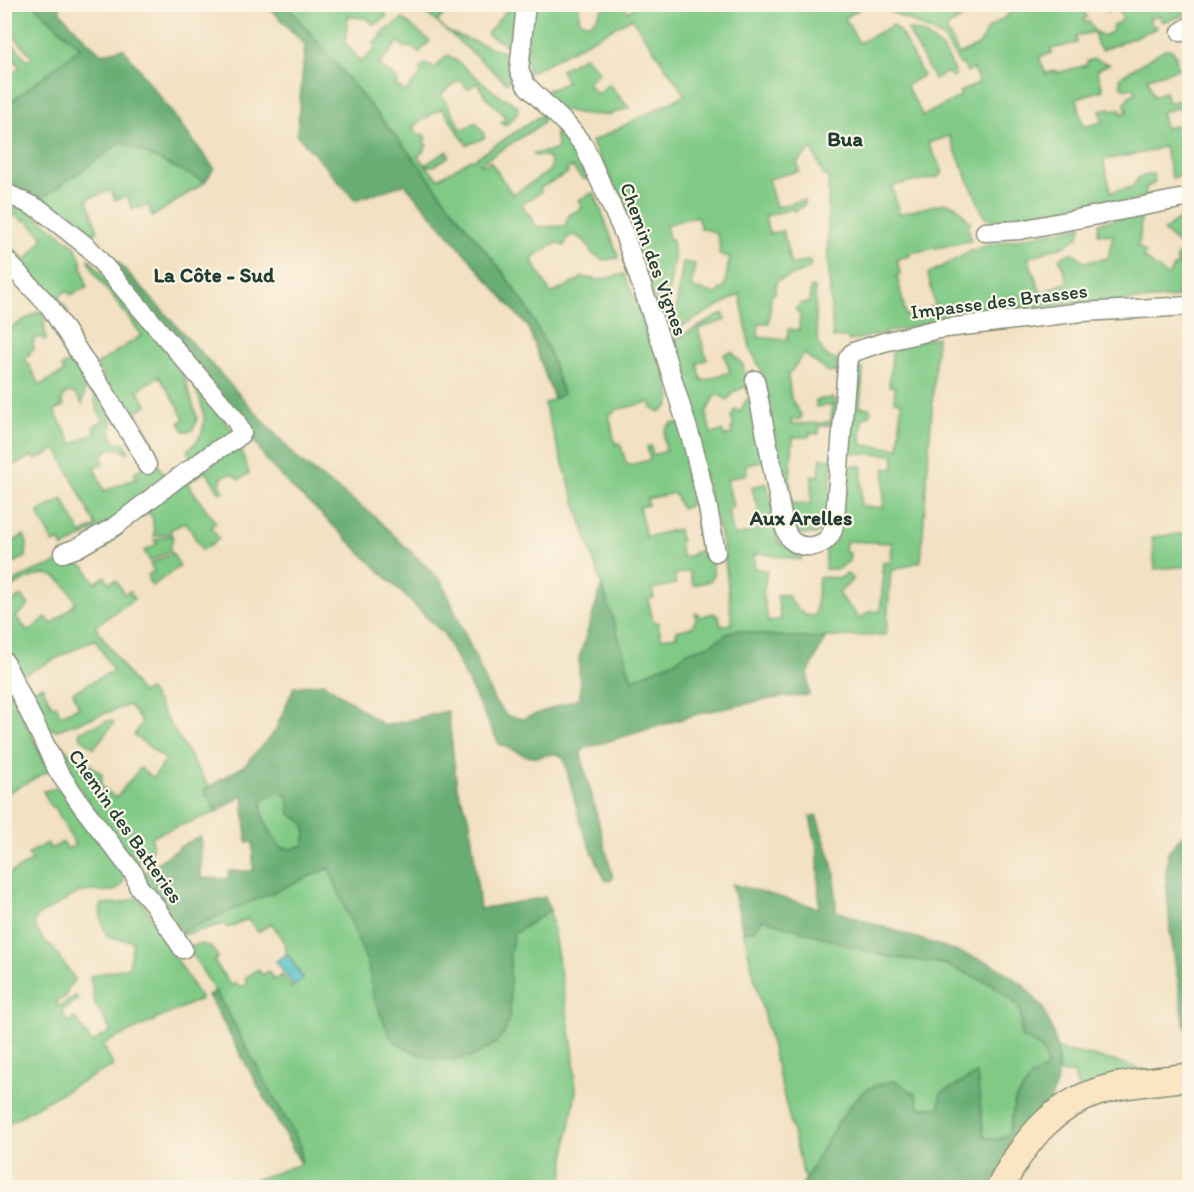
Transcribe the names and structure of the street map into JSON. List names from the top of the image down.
{
  "streets": {
    "street": ["Chemin des Vignes", "Impasse des Brasses", "Chemin des Batteries"]
  },
  "districts": ["Bua", "La Côte - Sud", "Aux Arelles"]
}
